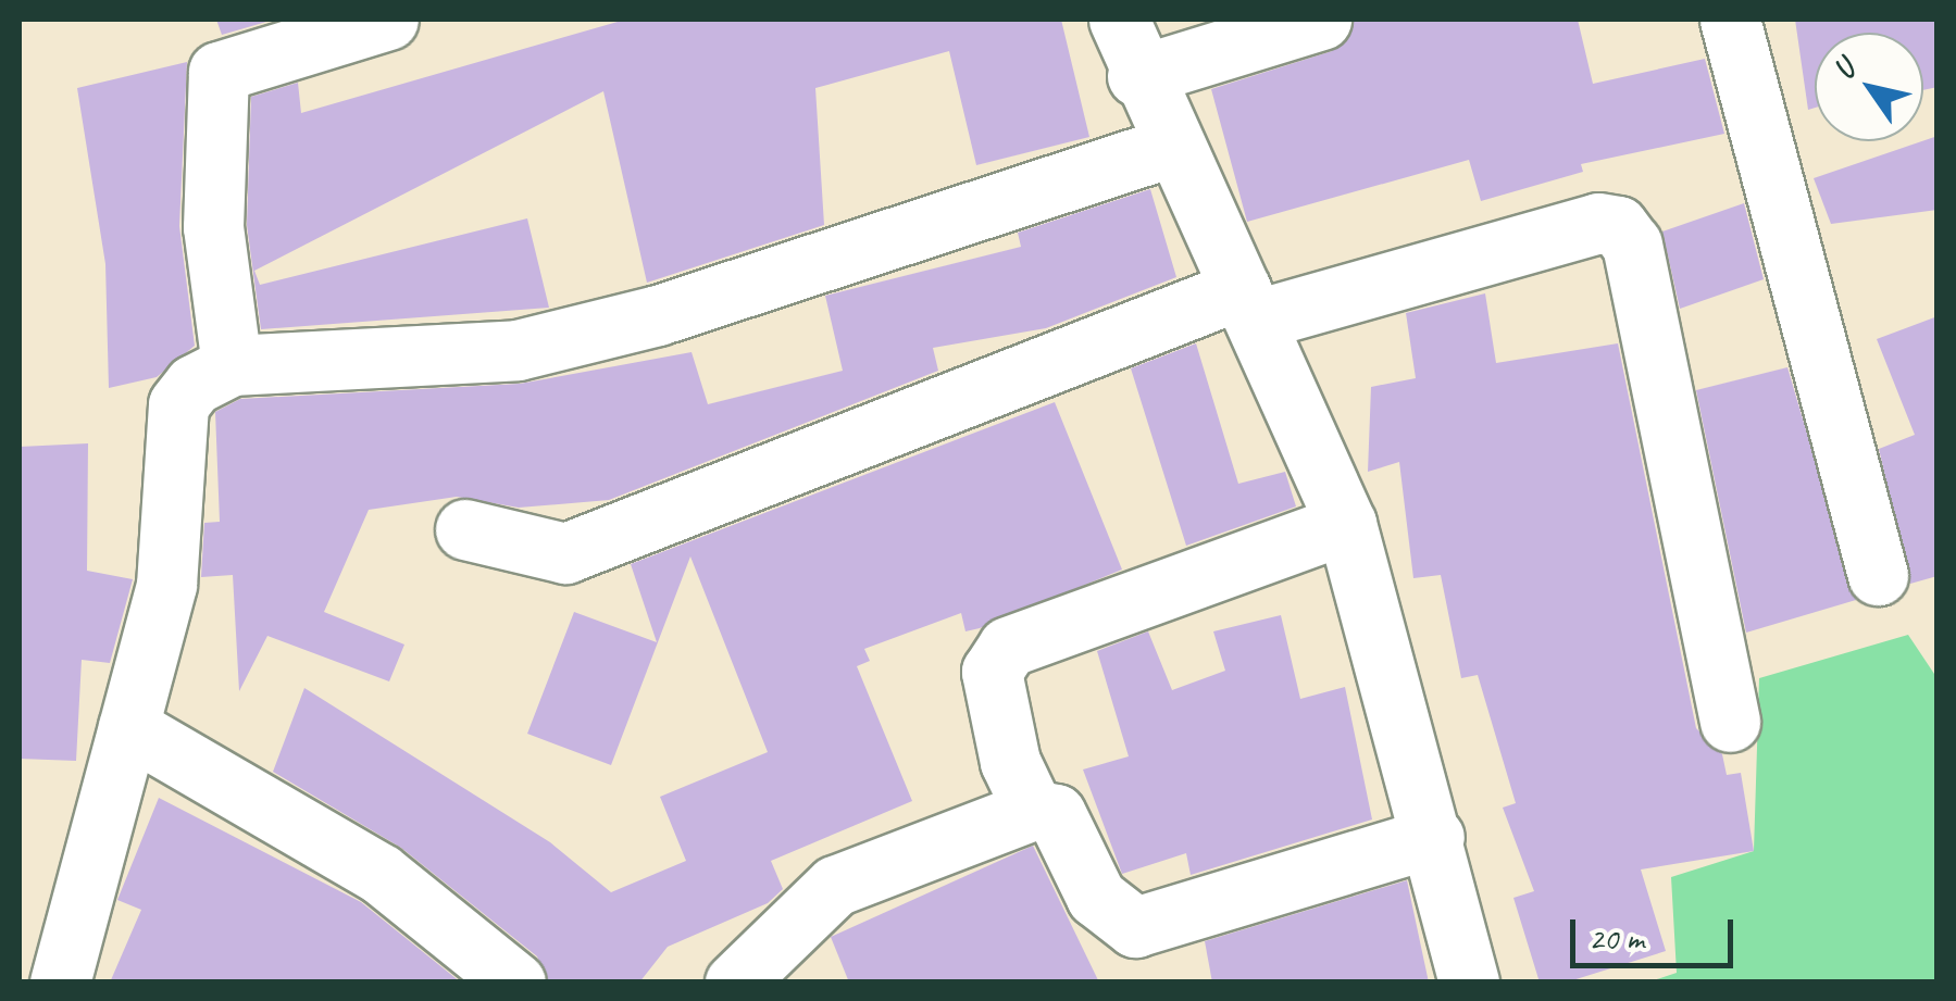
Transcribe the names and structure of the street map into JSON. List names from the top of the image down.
{
  "scale_bar": "20 m",
  "north": "top left"
}
